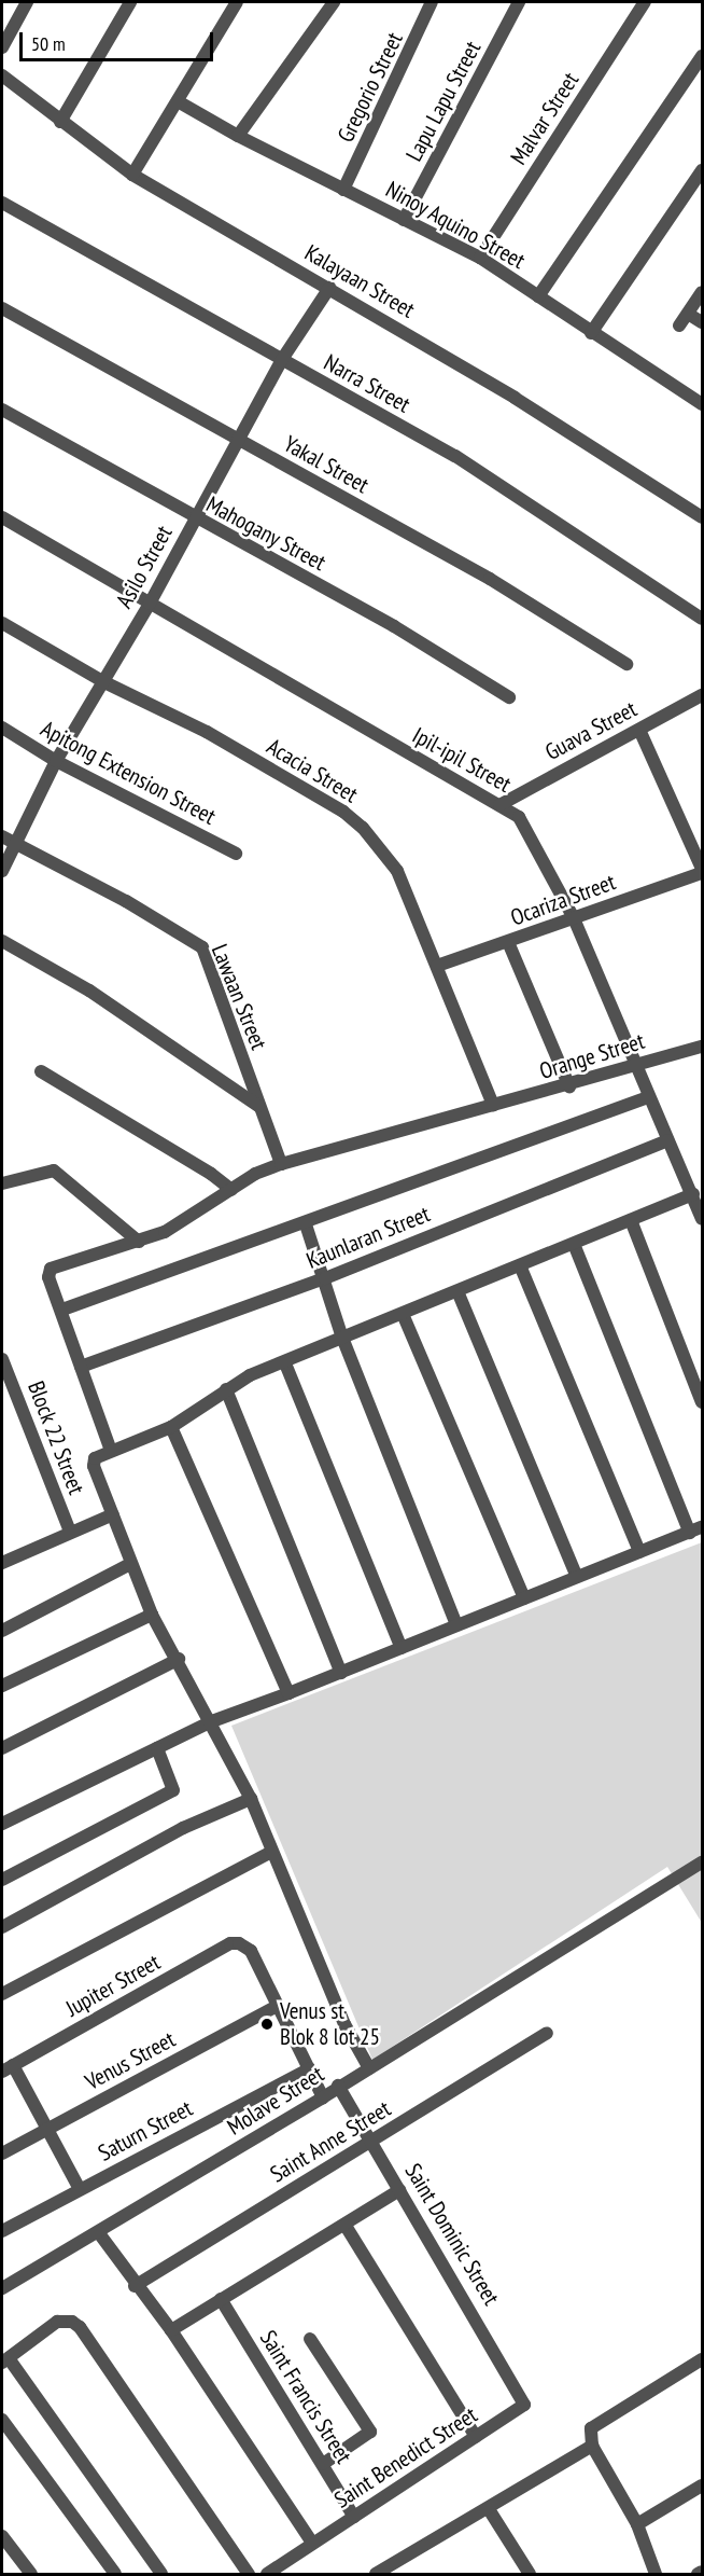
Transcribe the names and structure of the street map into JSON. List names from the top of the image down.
{
  "streets": {
    "street": [
      "Gregorio Street",
      "Lapu Lapu Street",
      "Malvar Street",
      "Ninoy Aquino Street",
      "Kalayaan Street",
      "Narra Street",
      "Yakal Street",
      "Mahogany Street",
      "Asilo Street",
      "Guava Street",
      "Ipil-ipil Street",
      "Acacia Street",
      "Apitong Extension Street",
      "Ocariza Street",
      "Lawaan Street",
      "Orange Street",
      "Kaunlaran Street",
      "Block 22 Street",
      "Jupiter Street",
      "Venus Street",
      "Molave Street",
      "Saturn Street",
      "Saint Anne Street",
      "Saint Dominic Street",
      "Saint Francis Street",
      "Saint Benedict Street"
    ]
  },
  "crossings": [
    ["Gregorio Street", "Ninoy Aquino Street"],
    ["Lapu Lapu Street", "Ninoy Aquino Street"],
    ["Malvar Street", "Ninoy Aquino Street"],
    ["Kalayaan Street", "Asilo Street"],
    ["Narra Street", "Asilo Street"],
    ["Yakal Street", "Asilo Street"],
    ["Mahogany Street", "Asilo Street"],
    ["Asilo Street", "Ipil-ipil Street"],
    ["Asilo Street", "Acacia Street"],
    ["Asilo Street", "Apitong Extension Street"],
    ["Asilo Street", "Lawaan Street"],
    ["Guava Street", "Ipil-ipil Street"],
    ["Ipil-ipil Street", "Ocariza Street"],
    ["Ipil-ipil Street", "Orange Street"],
    ["Ipil-ipil Street", "Kaunlaran Street"],
    ["Acacia Street", "Ocariza Street"],
    ["Acacia Street", "Orange Street"],
    ["Lawaan Street", "Orange Street"],
    ["Jupiter Street", "Venus Street"],
    ["Molave Street", "Saint Dominic Street"],
    ["Saint Anne Street", "Saint Dominic Street"],
    ["Saint Dominic Street", "Saint Benedict Street"],
    ["Saint Francis Street", "Saint Benedict Street"]
  ],
  "places": ["Venus st Blok 8 lot 25"],
  "scale_bar": "50 m"
}
